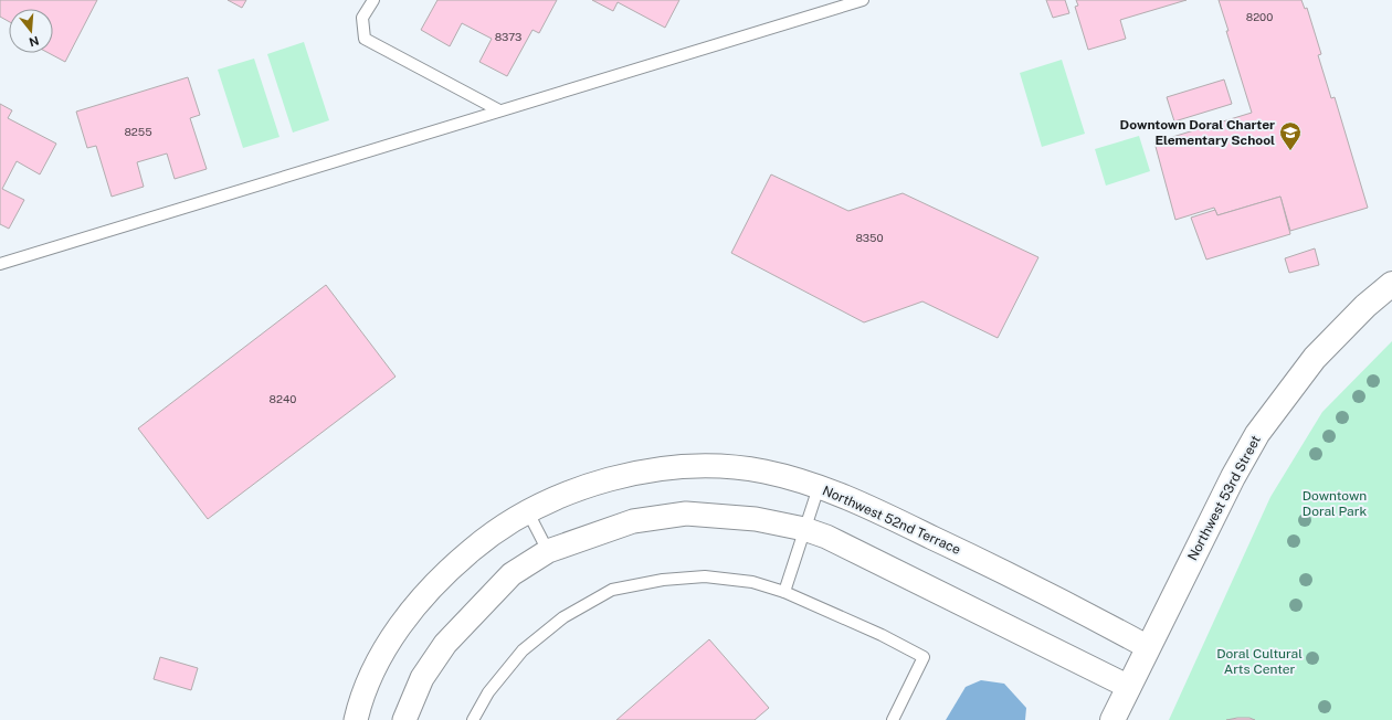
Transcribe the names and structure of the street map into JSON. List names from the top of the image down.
{
  "streets": {
    "street": ["Northwest 53rd Street", "Northwest 52nd Terrace"]
  },
  "crossings": [
    ["Northwest 53rd Street", "Northwest 52nd Terrace"]
  ],
  "parks": ["Downtown Doral Park", "Doral Cultural Arts Center"],
  "places": {
    "school or university": ["Downtown Doral Charter Elementary School"]
  },
  "house_numbers": [
    "8200",
    "8373",
    "8255",
    "8350",
    "8240"
  ],
  "north": "bottom"
}
